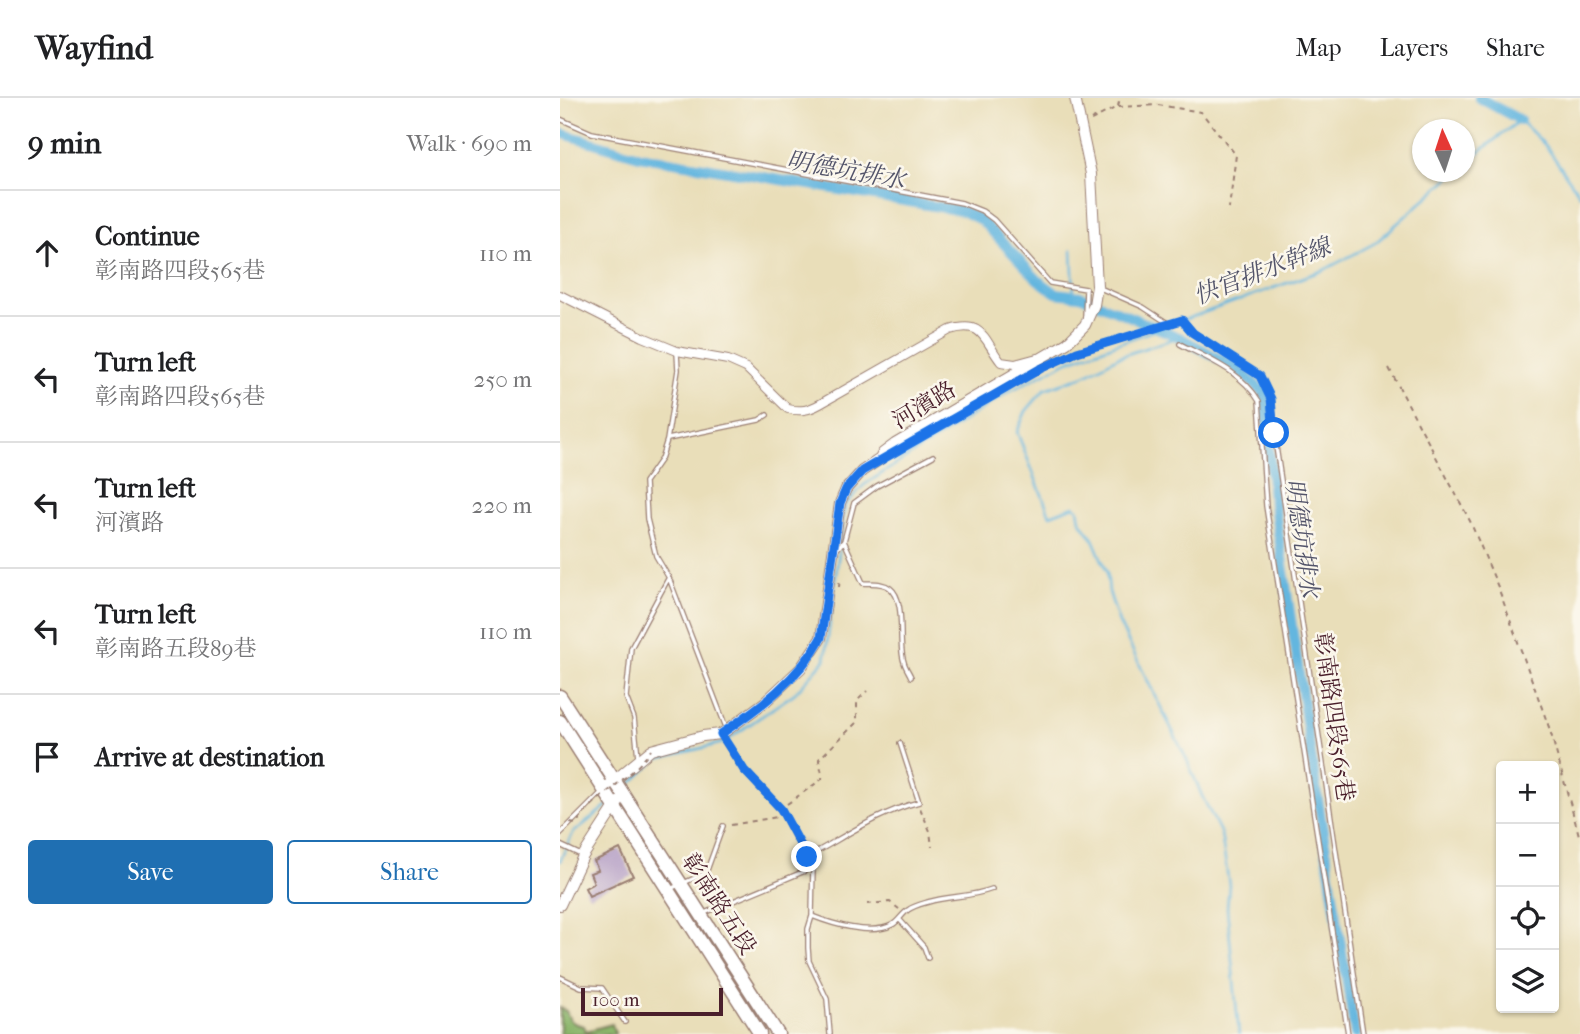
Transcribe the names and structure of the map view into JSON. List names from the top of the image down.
{
  "streets": {
    "main road": ["彰南路五段"],
    "street": ["河濱路"],
    "lane": ["彰南路四段565巷"]
  },
  "crossings": [
    ["河濱路", "彰南路五段"]
  ],
  "water": ["明德坑排水", "快官排水幹線"],
  "scale_bar": "100 m",
  "north": "top",
  "page": {
    "header": "Wayfind",
    "nav": ["Map", "Layers", "Share"],
    "heading": ["9 min", "Walk · 690 m"],
    "list": [
      ["Continue", "彰南路四段565巷", "110 m"],
      ["Turn left", "彰南路四段565巷", "250 m"],
      ["Turn left", "河濱路", "220 m"],
      ["Turn left", "彰南路五段89巷", "110 m"],
      "Arrive at destination"
    ],
    "map_buttons": ["+", "−"],
    "buttons": ["Save", "Share"],
    "scale": "100 m"
  }
}
